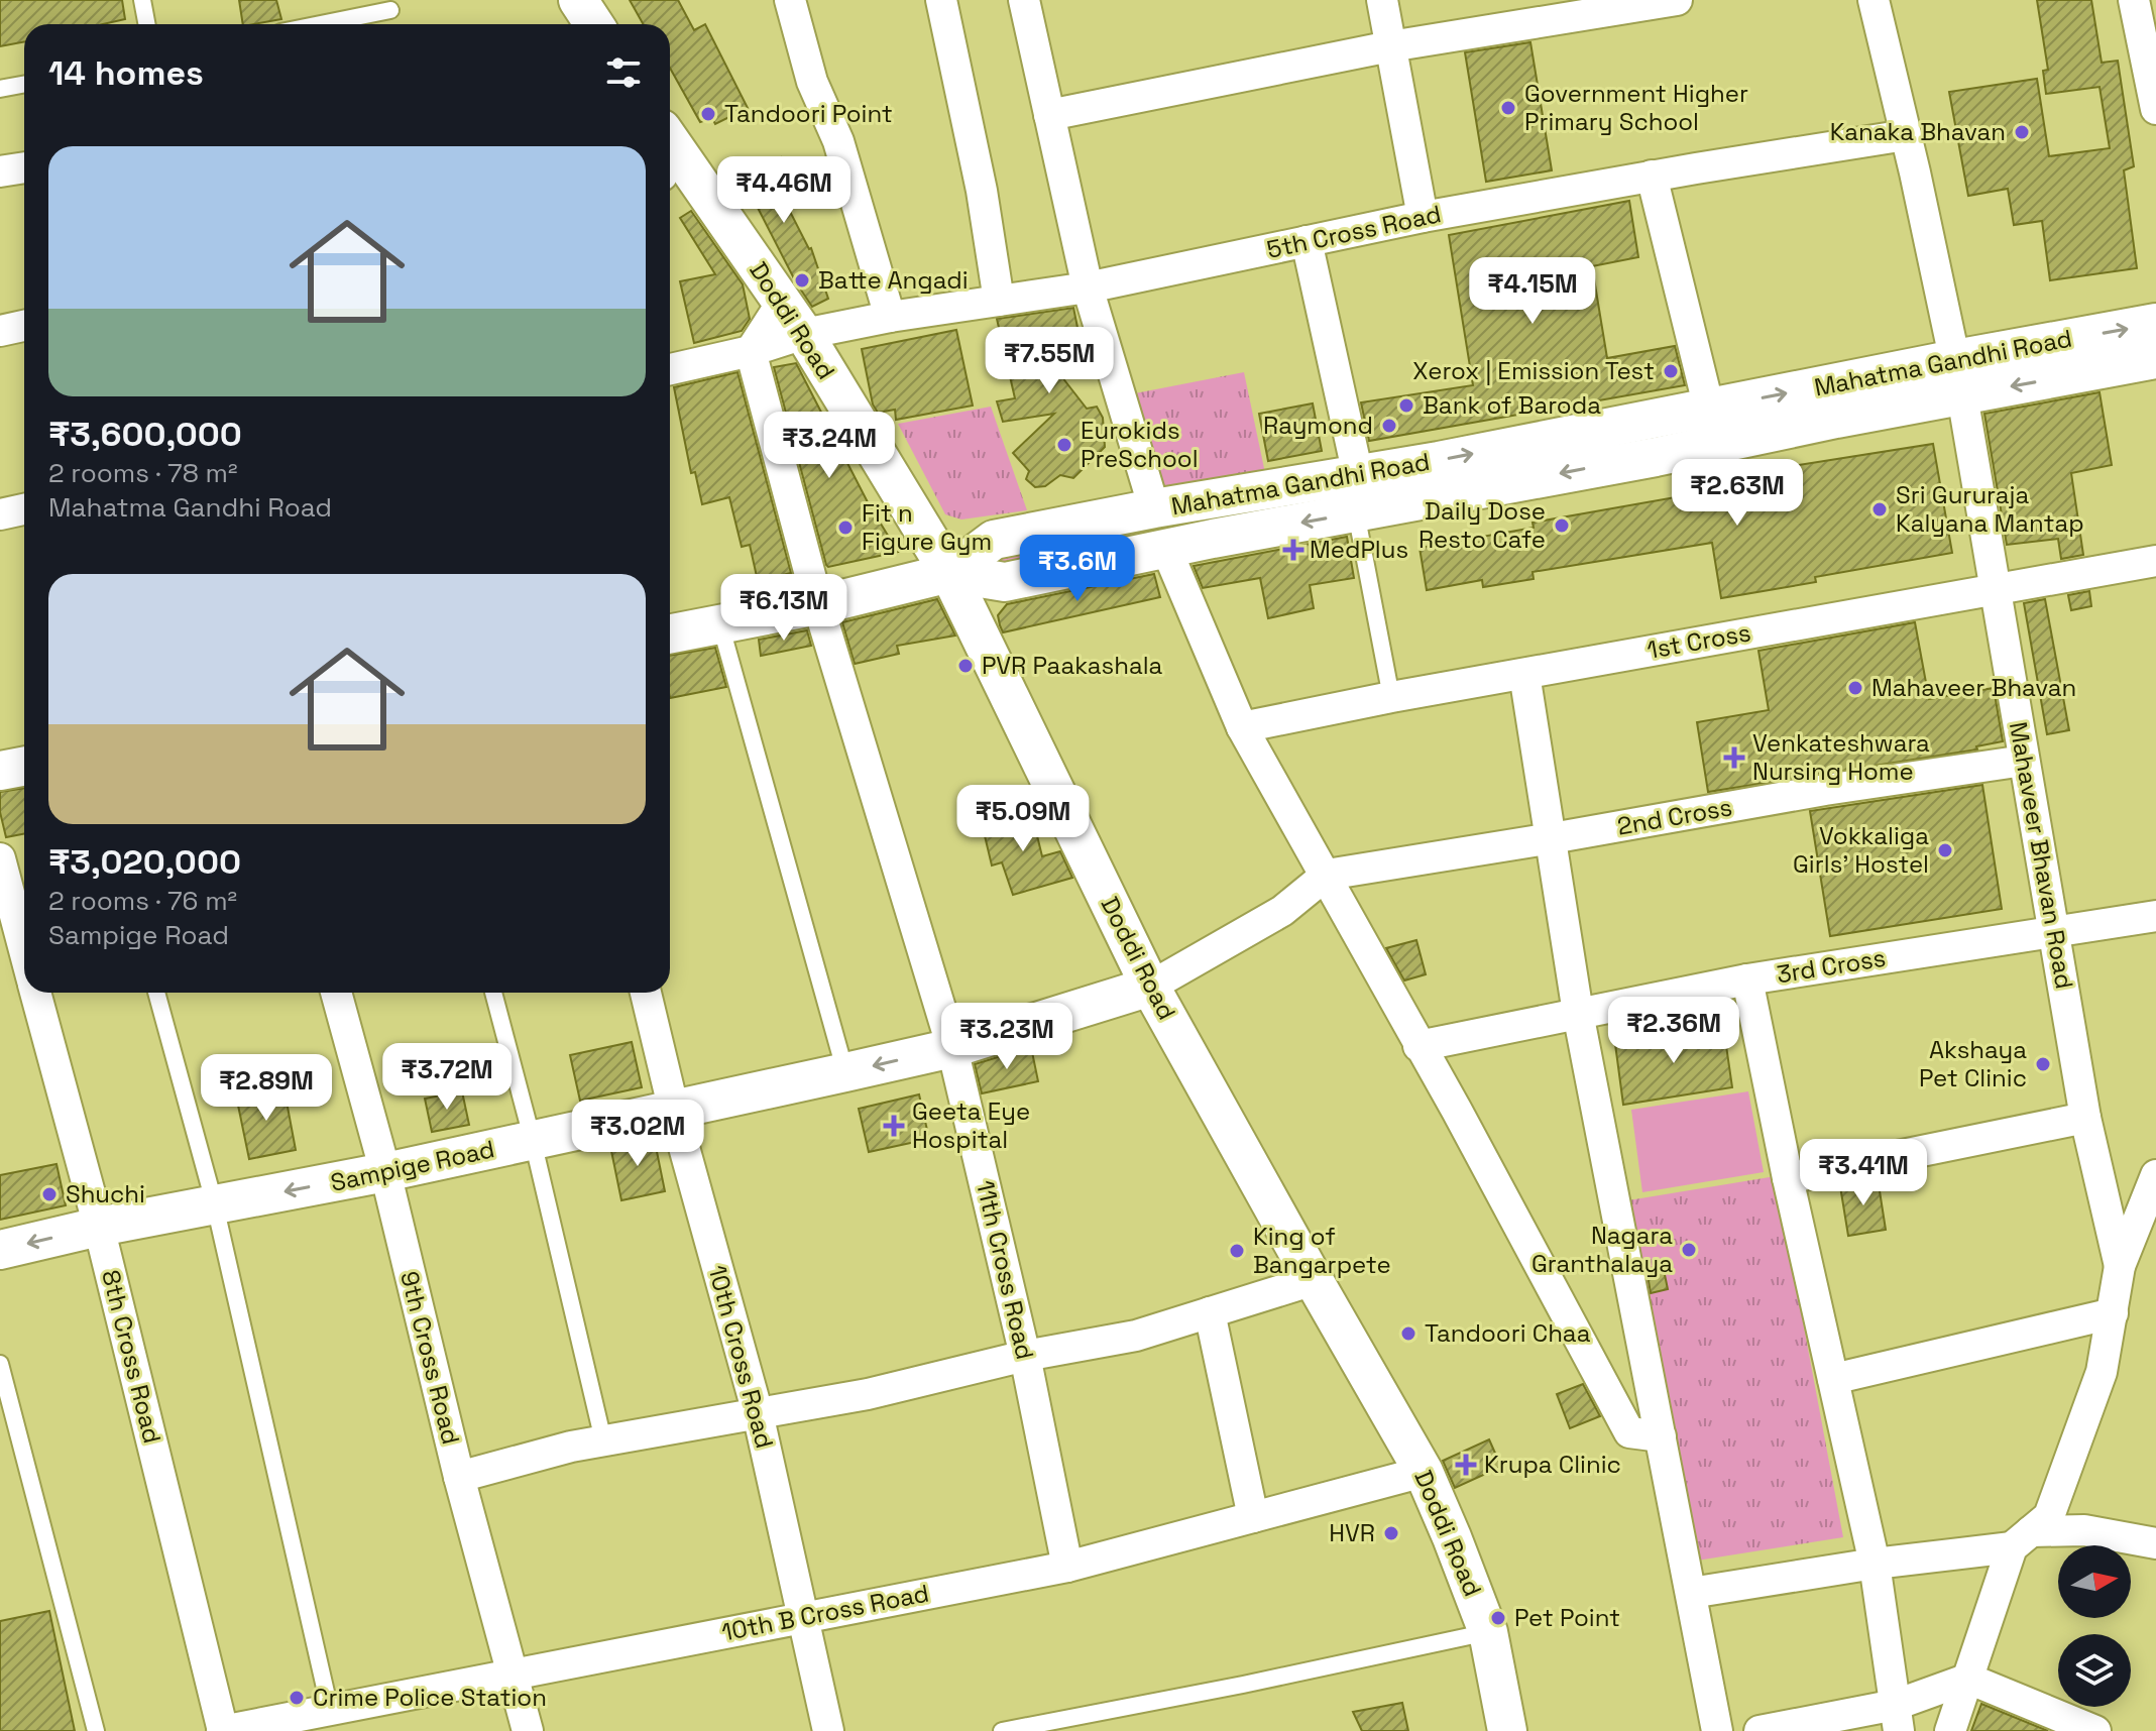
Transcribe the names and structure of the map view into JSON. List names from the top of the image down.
{
  "streets": {
    "street": [
      "5th Cross Road",
      "Doddi Road",
      "Mahatma Gandhi Road",
      "1st Cross",
      "2nd Cross",
      "Mahaveer Bhavan Road",
      "3rd Cross",
      "Sampige Road",
      "11th Cross Road",
      "8th Cross Road",
      "10th Cross Road",
      "9th Cross Road",
      "10th B Cross Road"
    ]
  },
  "crossings": [
    ["5th Cross Road", "Doddi Road"],
    ["5th Cross Road", "Mahaveer Bhavan Road"],
    ["5th Cross Road", "11th Cross Road"],
    ["Doddi Road", "Mahatma Gandhi Road"],
    ["Doddi Road", "Sampige Road"],
    ["Doddi Road", "10th B Cross Road"],
    ["Mahatma Gandhi Road", "Mahaveer Bhavan Road"],
    ["1st Cross", "Mahaveer Bhavan Road"],
    ["2nd Cross", "Mahaveer Bhavan Road"],
    ["Mahaveer Bhavan Road", "3rd Cross"],
    ["Sampige Road", "11th Cross Road"],
    ["Sampige Road", "8th Cross Road"],
    ["Sampige Road", "10th Cross Road"],
    ["Sampige Road", "9th Cross Road"],
    ["11th Cross Road", "10th B Cross Road"],
    ["8th Cross Road", "10th B Cross Road"],
    ["10th Cross Road", "10th B Cross Road"],
    ["9th Cross Road", "10th B Cross Road"]
  ],
  "places": {
    "other": [
      "Government Higher Primary School",
      "Tandoori Point",
      "Kanaka Bhavan",
      "Batte Angadi",
      "Xerox | Emission Test",
      "Bank of Baroda",
      "Raymond",
      "Eurokids PreSchool",
      "Sri Gururaja Kalyana Mantap",
      "Daily Dose Resto Cafe",
      "Fit n Figure Gym",
      "PVR Paakashala",
      "Mahaveer Bhavan",
      "Vokkaliga Girls' Hostel",
      "Akshaya Pet Clinic",
      "Shuchi",
      "Nagara Granthalaya",
      "King of Bangarpete",
      "Tandoori Chaa",
      "HVR",
      "Pet Point",
      "Crime Police Station"
    ],
    "health": [
      "MedPlus",
      "Venkateshwara Nursing Home",
      "Geeta Eye Hospital",
      "Krupa Clinic"
    ]
  },
  "north": "right",
  "page": {
    "heading": "14 homes",
    "list": [
      {
        "name": "₹3,600,000",
        "note": "2 rooms · 78 m² · Mahatma Gandhi Road"
      },
      {
        "name": "₹3,020,000",
        "note": "2 rooms · 76 m² · Sampige Road"
      }
    ],
    "price": [
      "₹4.46M",
      "₹4.15M",
      "₹7.55M",
      "₹3.24M",
      "₹2.63M",
      "₹3.6M",
      "₹6.13M",
      "₹5.09M",
      "₹2.36M",
      "₹3.23M",
      "₹3.72M",
      "₹2.89M",
      "₹3.02M",
      "₹3.41M"
    ]
  }
}
